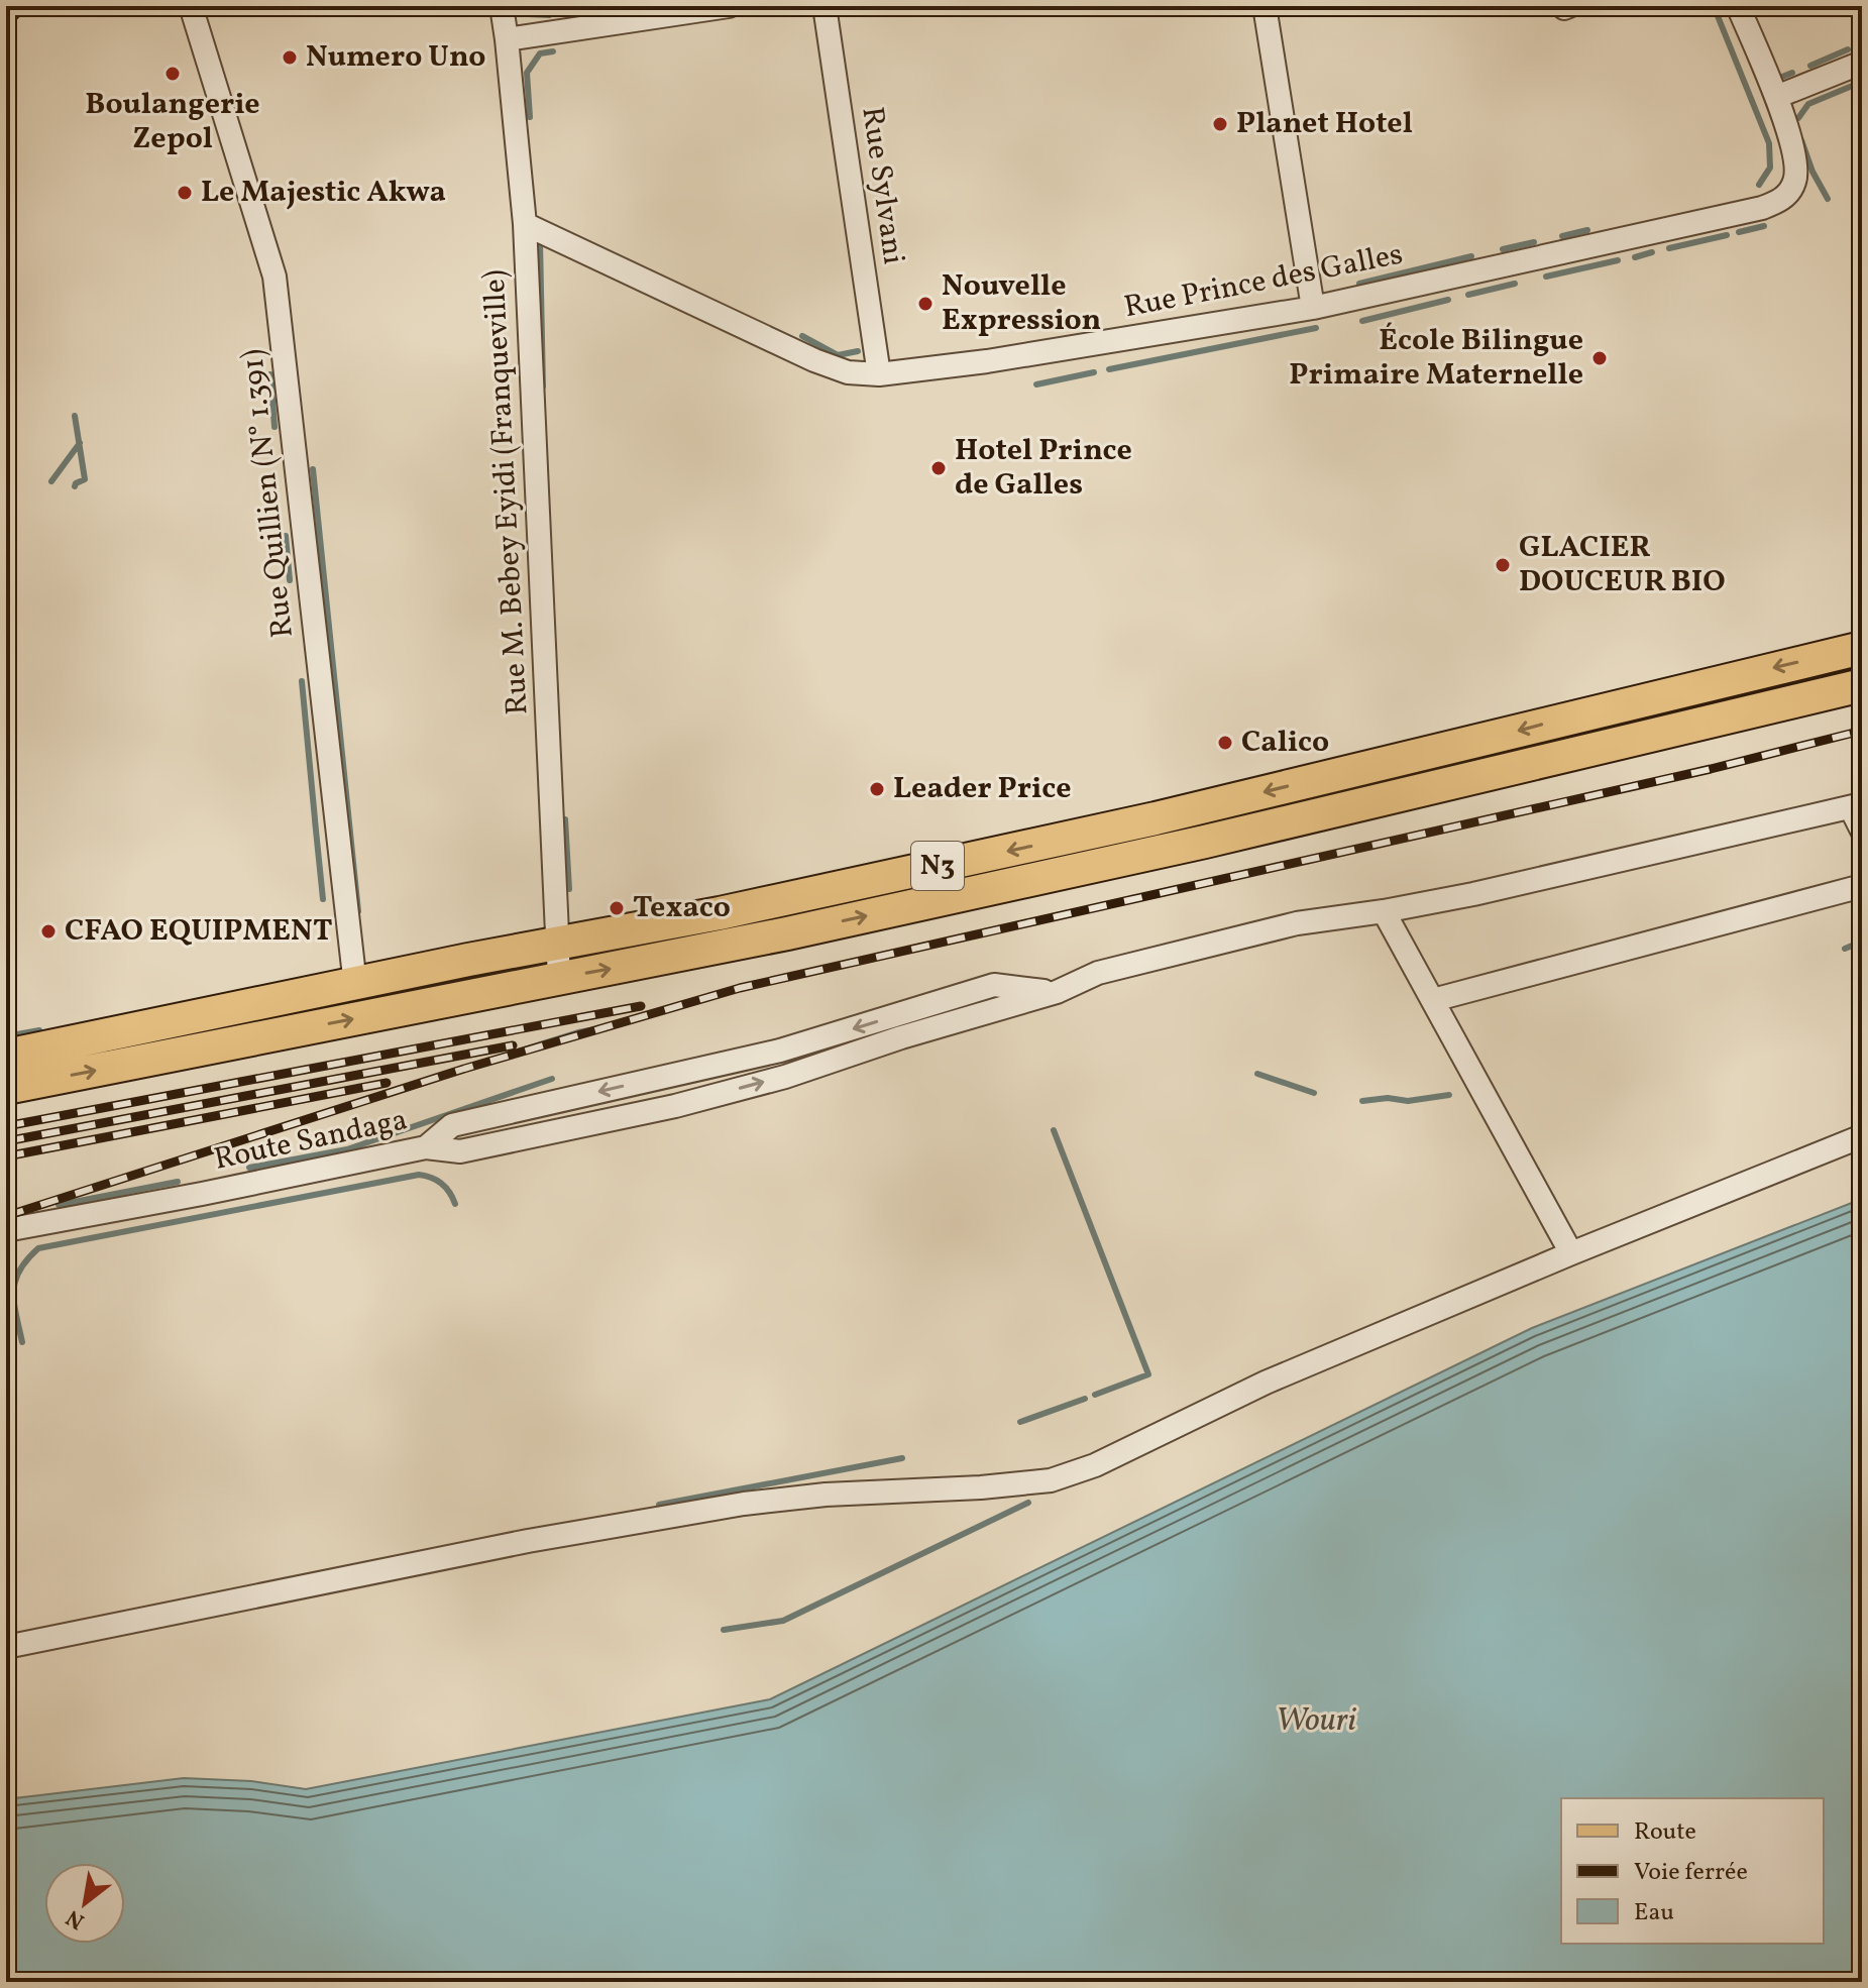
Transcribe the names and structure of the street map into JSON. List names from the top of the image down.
{
  "streets": {
    "highway": ["N3"],
    "street": [
      "Rue Sylvani",
      "Rue Prince des Galles",
      "Rue M. Bebey Eyidi (Franqueville)",
      "Rue Quillien (N° 1.391)",
      "Route Sandaga"
    ]
  },
  "crossings": [
    ["Rue Sylvani", "Rue Prince des Galles"],
    ["Rue Prince des Galles", "Rue M. Bebey Eyidi (Franqueville)"],
    ["Rue M. Bebey Eyidi (Franqueville)", "N3"],
    ["Rue Quillien (N° 1.391)", "N3"]
  ],
  "water": ["Wouri"],
  "places": [
    "Numero Uno",
    "Boulangerie Zepol",
    "Planet Hotel",
    "Le Majestic Akwa",
    "Nouvelle Expression",
    "École Bilingue Primaire Maternelle",
    "Hotel Prince de Galles",
    "GLACIER DOUCEUR BIO",
    "Calico",
    "Leader Price",
    "Texaco",
    "CFAO EQUIPMENT"
  ],
  "legend": ["Route", "Voie ferrée", "Eau"],
  "north": "bottom left"
}
